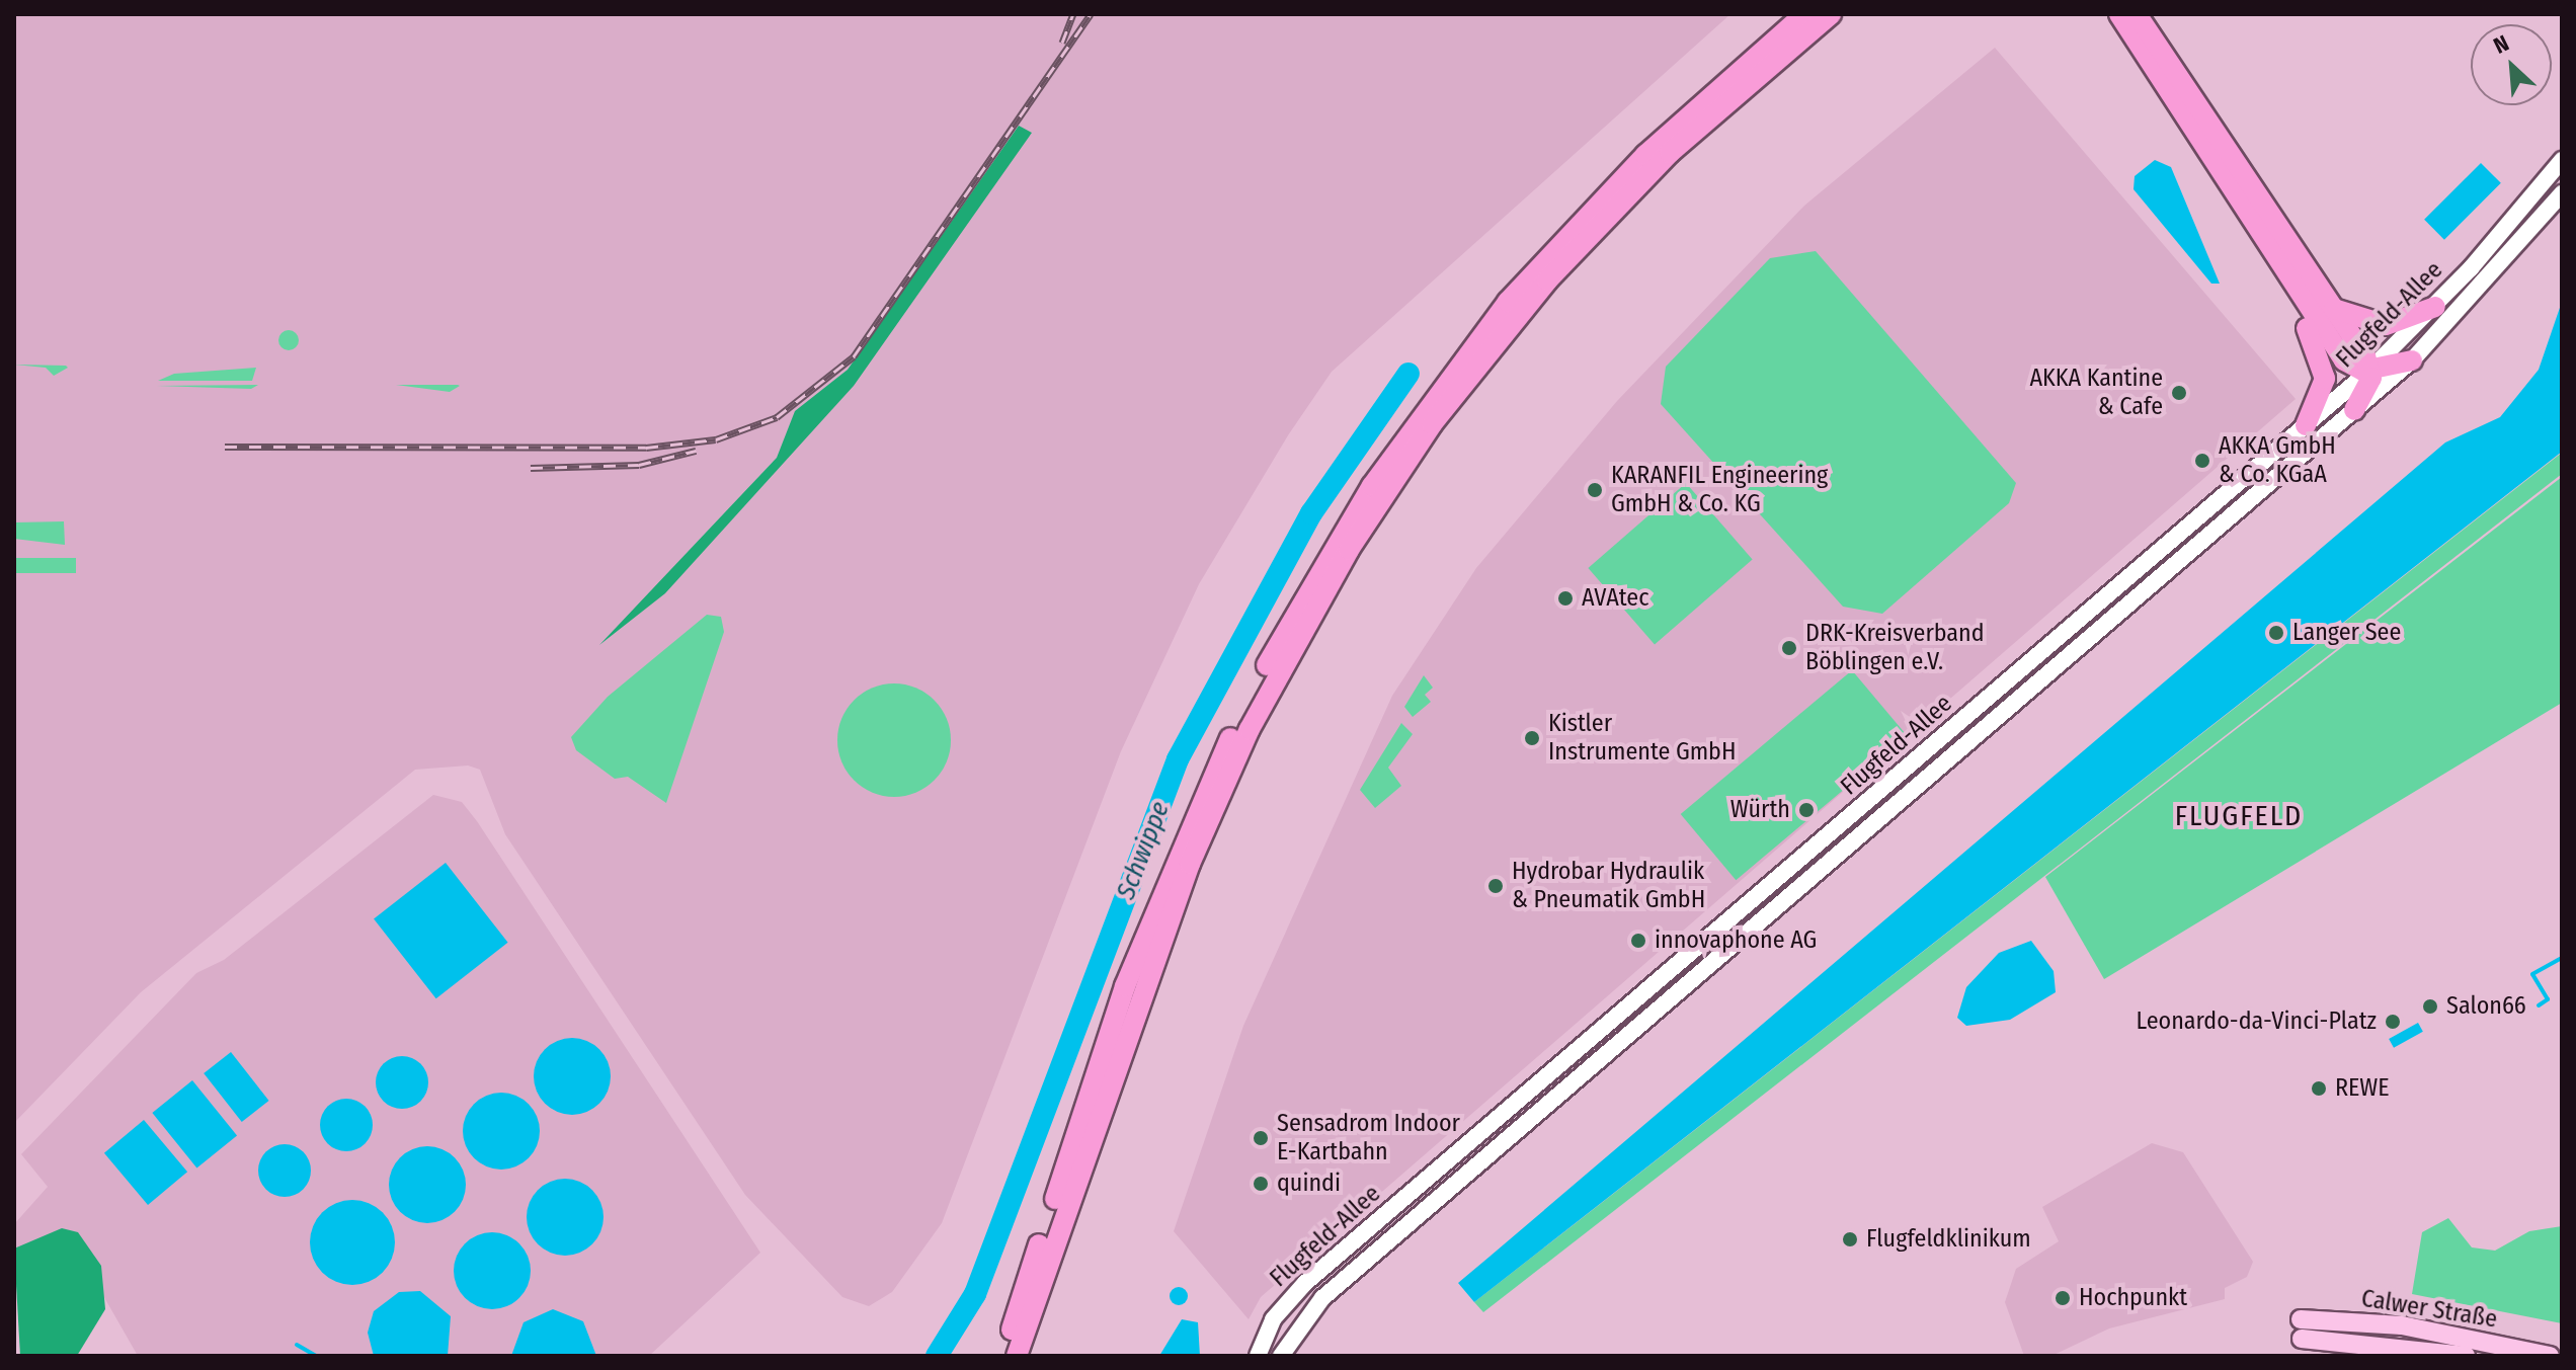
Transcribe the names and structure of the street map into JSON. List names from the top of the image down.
{
  "streets": {
    "main road": ["Flugfeld-Allee", "Calwer Straße"]
  },
  "districts": ["FLUGFELD"],
  "water": ["Schwippe"],
  "places": [
    "AKKA Kantine & Cafe",
    "AKKA GmbH & Co. KGaA",
    "KARANFIL Engineering GmbH & Co. KG",
    "AVAtec",
    "Langer See",
    "DRK-Kreisverband Böblingen e.V.",
    "Kistler Instrumente GmbH",
    "Würth",
    "Hydrobar Hydraulik & Pneumatik GmbH",
    "innovaphone AG",
    "Salon66",
    "Leonardo-da-Vinci-Platz",
    "REWE",
    "Sensadrom Indoor E-Kartbahn",
    "quindi",
    "Flugfeldklinikum",
    "Hochpunkt"
  ],
  "north": "top left"
}
